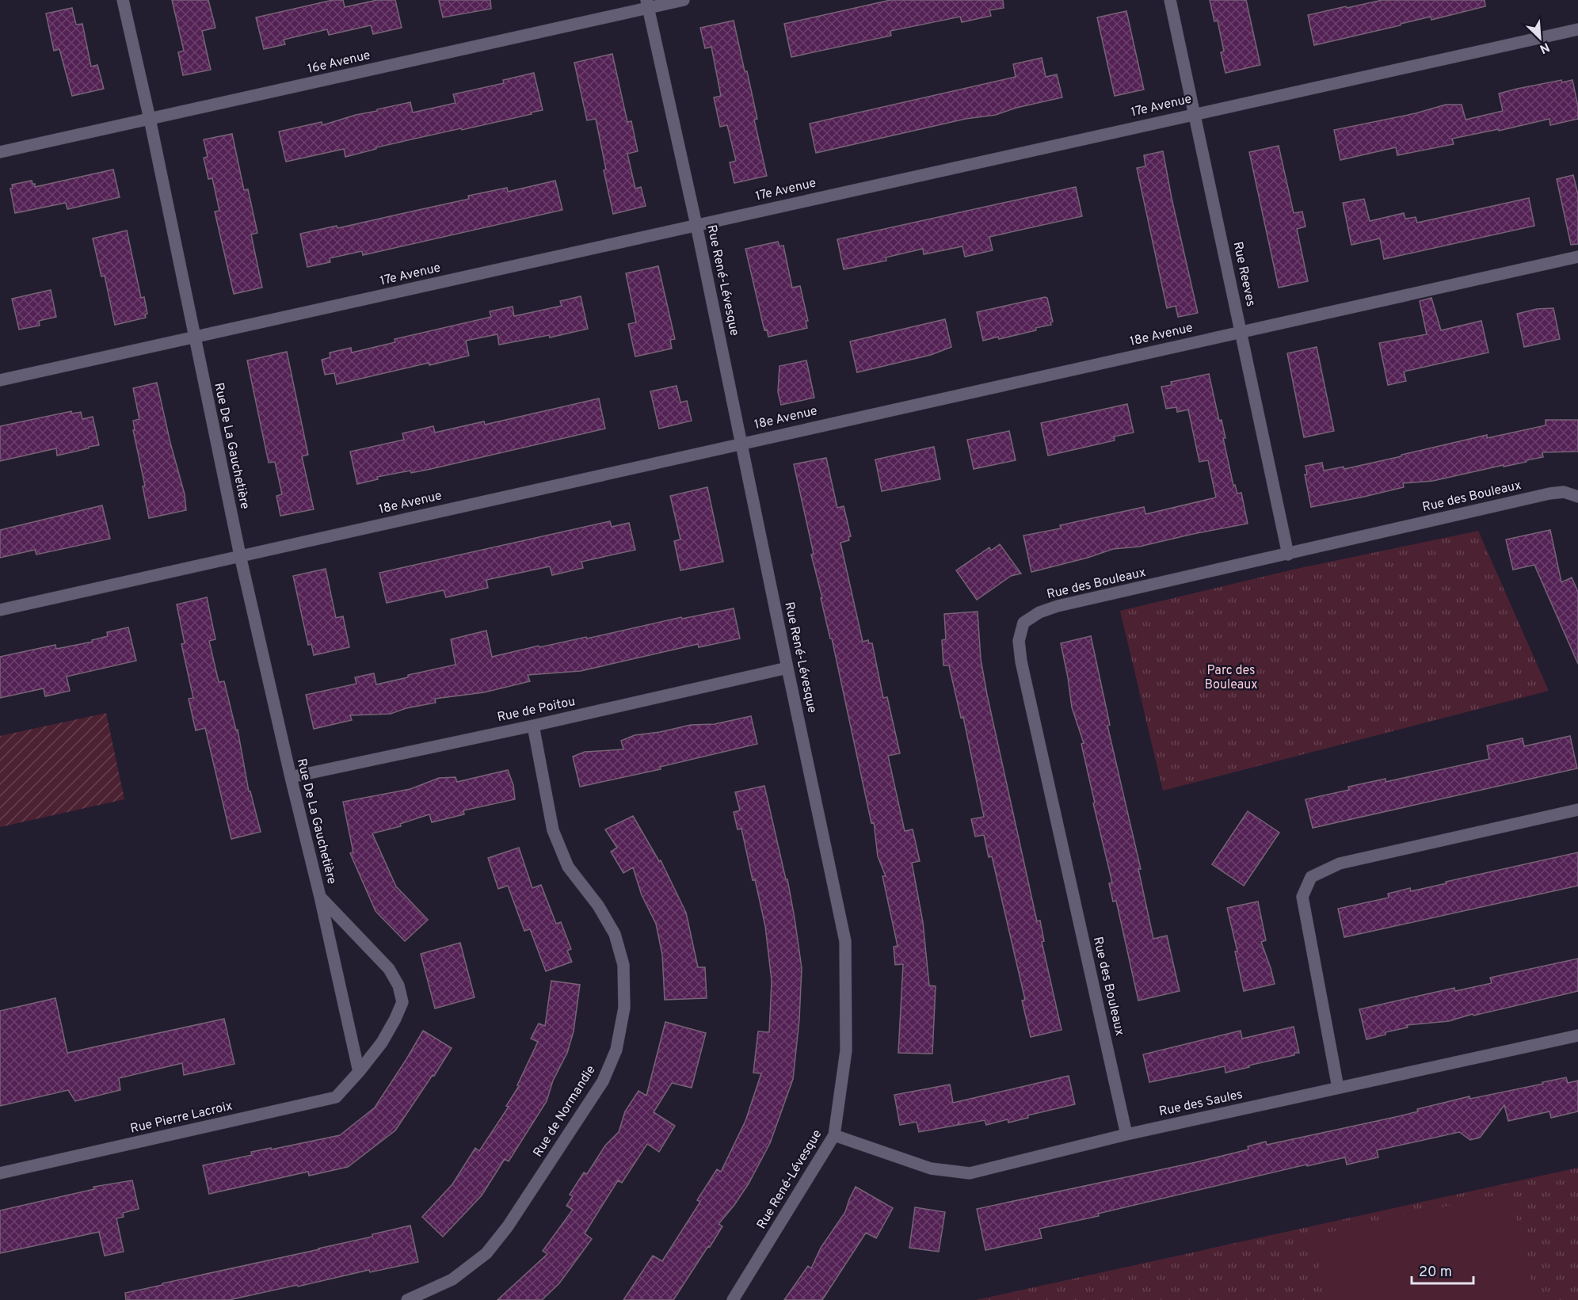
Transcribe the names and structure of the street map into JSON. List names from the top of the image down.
{
  "streets": {
    "street": [
      "16e Avenue",
      "17e Avenue",
      "Rue Reeves",
      "Rue René-Lévesque",
      "18e Avenue",
      "Rue De La Gauchetière",
      "Rue des Bouleaux",
      "Rue de Poitou",
      "Rue des Saules",
      "Rue de Normandie",
      "Rue Pierre Lacroix"
    ]
  },
  "crossings": [
    ["16e Avenue", "Rue René-Lévesque"],
    ["16e Avenue", "Rue De La Gauchetière"],
    ["17e Avenue", "Rue Reeves"],
    ["17e Avenue", "Rue René-Lévesque"],
    ["17e Avenue", "Rue De La Gauchetière"],
    ["Rue Reeves", "18e Avenue"],
    ["Rue Reeves", "Rue des Bouleaux"],
    ["Rue René-Lévesque", "18e Avenue"],
    ["Rue René-Lévesque", "Rue de Poitou"],
    ["Rue René-Lévesque", "Rue des Saules"],
    ["18e Avenue", "Rue De La Gauchetière"],
    ["Rue De La Gauchetière", "Rue de Poitou"],
    ["Rue De La Gauchetière", "Rue Pierre Lacroix"],
    ["Rue des Bouleaux", "Rue des Saules"],
    ["Rue de Poitou", "Rue de Normandie"]
  ],
  "parks": ["Parc des Bouleaux"],
  "scale_bar": "20 m",
  "north": "bottom right"
}
